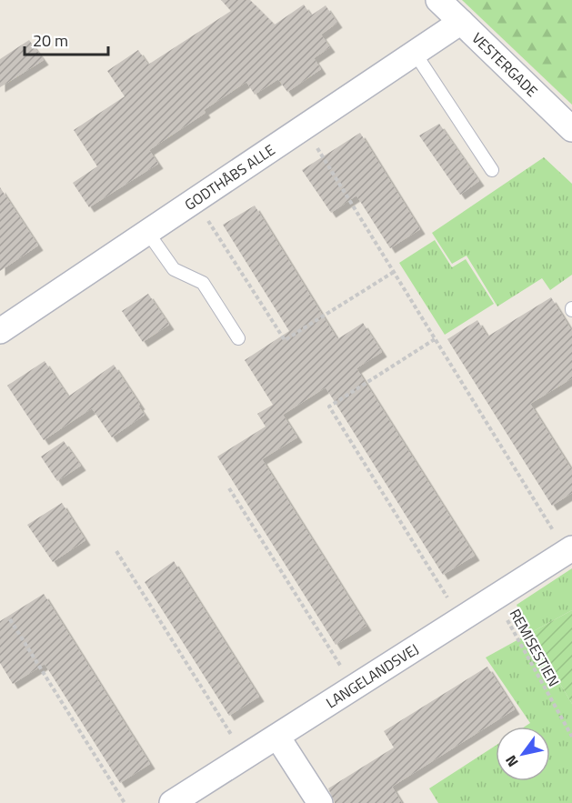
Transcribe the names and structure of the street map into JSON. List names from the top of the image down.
{
  "streets": {
    "street": ["VESTERGADE", "GODTHÅBS ALLE", "LANGELANDSVEJ"],
    "path": ["REMISESTIEN"]
  },
  "crossings": [
    ["VESTERGADE", "GODTHÅBS ALLE"],
    ["REMISESTIEN", "LANGELANDSVEJ"]
  ],
  "scale_bar": "20 m",
  "north": "bottom left"
}
